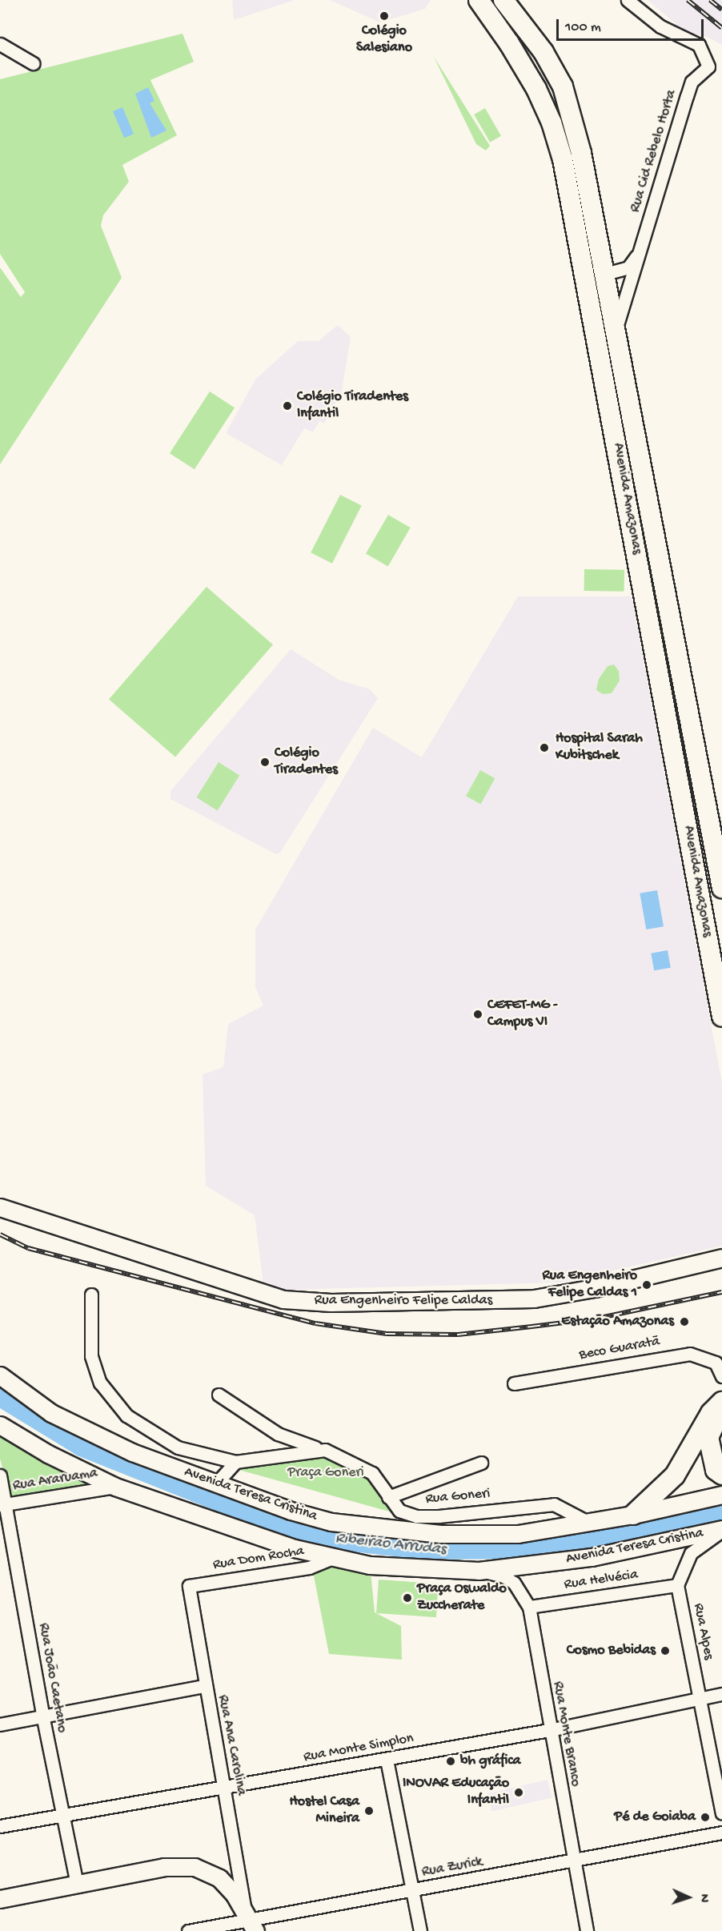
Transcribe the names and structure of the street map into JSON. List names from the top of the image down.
{
  "streets": {
    "main road": ["Avenida Amazonas", "Rua Engenheiro Felipe Caldas", "Avenida Teresa Cristina"],
    "street": [
      "Rua Cid Rebelo Horta",
      "Beco Guaratã",
      "Rua Araruama",
      "Rua Goneri",
      "Rua Dom Rocha",
      "Rua Helvécia",
      "Rua Alpes",
      "Rua João Caetano",
      "Rua Monte Branco",
      "Rua Ana Carolina",
      "Rua Monte Simplon",
      "Rua Zurick"
    ]
  },
  "crossings": [
    ["Rua Cid Rebelo Horta", "Avenida Amazonas"],
    ["Rua Araruama", "Avenida Teresa Cristina"],
    ["Rua Araruama", "Rua João Caetano"],
    ["Avenida Teresa Cristina", "Rua Goneri"],
    ["Avenida Teresa Cristina", "Rua Dom Rocha"],
    ["Avenida Teresa Cristina", "Rua Monte Branco"],
    ["Rua Dom Rocha", "Rua Ana Carolina"],
    ["Rua Helvécia", "Rua Alpes"],
    ["Rua Helvécia", "Rua Monte Branco"],
    ["Rua Alpes", "Rua Monte Simplon"],
    ["Rua João Caetano", "Rua Monte Simplon"],
    ["Rua Monte Branco", "Rua Monte Simplon"],
    ["Rua Monte Branco", "Rua Zurick"],
    ["Rua Ana Carolina", "Rua Monte Simplon"],
    ["Rua Ana Carolina", "Rua Zurick"]
  ],
  "water": ["Ribeirão Arrudas"],
  "parks": ["Praça Goneri"],
  "places": [
    "Colégio Salesiano",
    "Colégio Tiradentes Infantil",
    "Hospital Sarah Kubitschek",
    "Colégio Tiradentes",
    "CEFET-MG - Campus VI",
    "Rua Engenheiro Felipe Caldas 1",
    "Estação Amazonas",
    "Praça Oswaldo Zuccherate",
    "Cosmo Bebidas",
    "bh gráfica",
    "INOVAR Educação Infantil",
    "Hostel Casa Mineira",
    "Pé de Goiaba"
  ],
  "scale_bar": "100 m",
  "north": "right"
}
